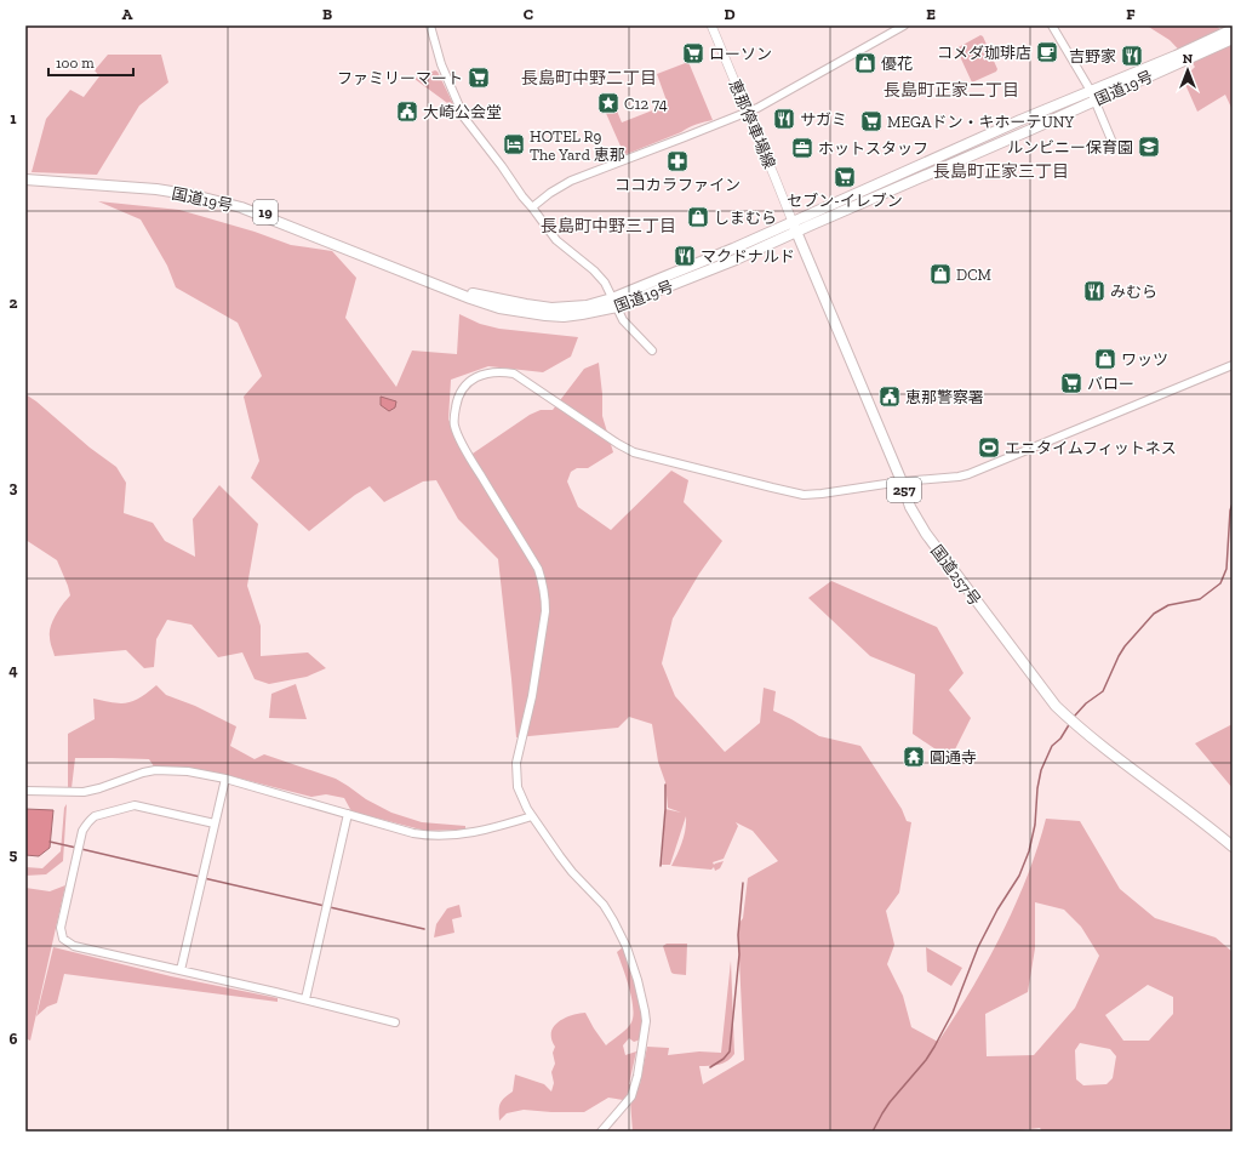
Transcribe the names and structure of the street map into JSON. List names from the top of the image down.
{
  "streets": {
    "highway": [
      "国道19号",
      "19",
      "257",
      "国道257号"
    ],
    "main road": ["恵那停車場線"]
  },
  "crossings": [
    ["国道19号", "恵那停車場線"],
    ["国道19号", "国道257号"],
    ["恵那停車場線", "国道257号"]
  ],
  "districts": [
    "長島町中野二丁目",
    "長島町正家二丁目",
    "長島町正家三丁目",
    "長島町中野三丁目"
  ],
  "places": {
    "cafe": ["コメダ珈琲店"],
    "supermarket": [
      "ローソン",
      "ファミリーマート",
      "MEGAドン・キホーテUNY",
      "セブン-イレブン",
      "バロー"
    ],
    "restaurant": [
      "吉野家",
      "サガミ",
      "マクドナルド",
      "みむら"
    ],
    "shop": [
      "優花",
      "しまむら",
      "DCM",
      "ワッツ"
    ],
    "place": ["C12 74"],
    "public building": ["大崎公会堂", "恵那警察署"],
    "hotel": ["HOTEL R9 The Yard 恵那"],
    "school or university": ["ルンビニー保育園"],
    "office": ["ホットスタッフ"],
    "pharmacy": ["ココカラファイン"],
    "sports": ["エニタイムフィットネス"],
    "temple": ["圓通寺"]
  },
  "scale_bar": "100 m",
  "north": "top",
  "grid": {
    "columns": [
      "A",
      "B",
      "C",
      "D",
      "E",
      "F"
    ],
    "rows": [
      "1",
      "2",
      "3",
      "4",
      "5",
      "6"
    ]
  }
}
